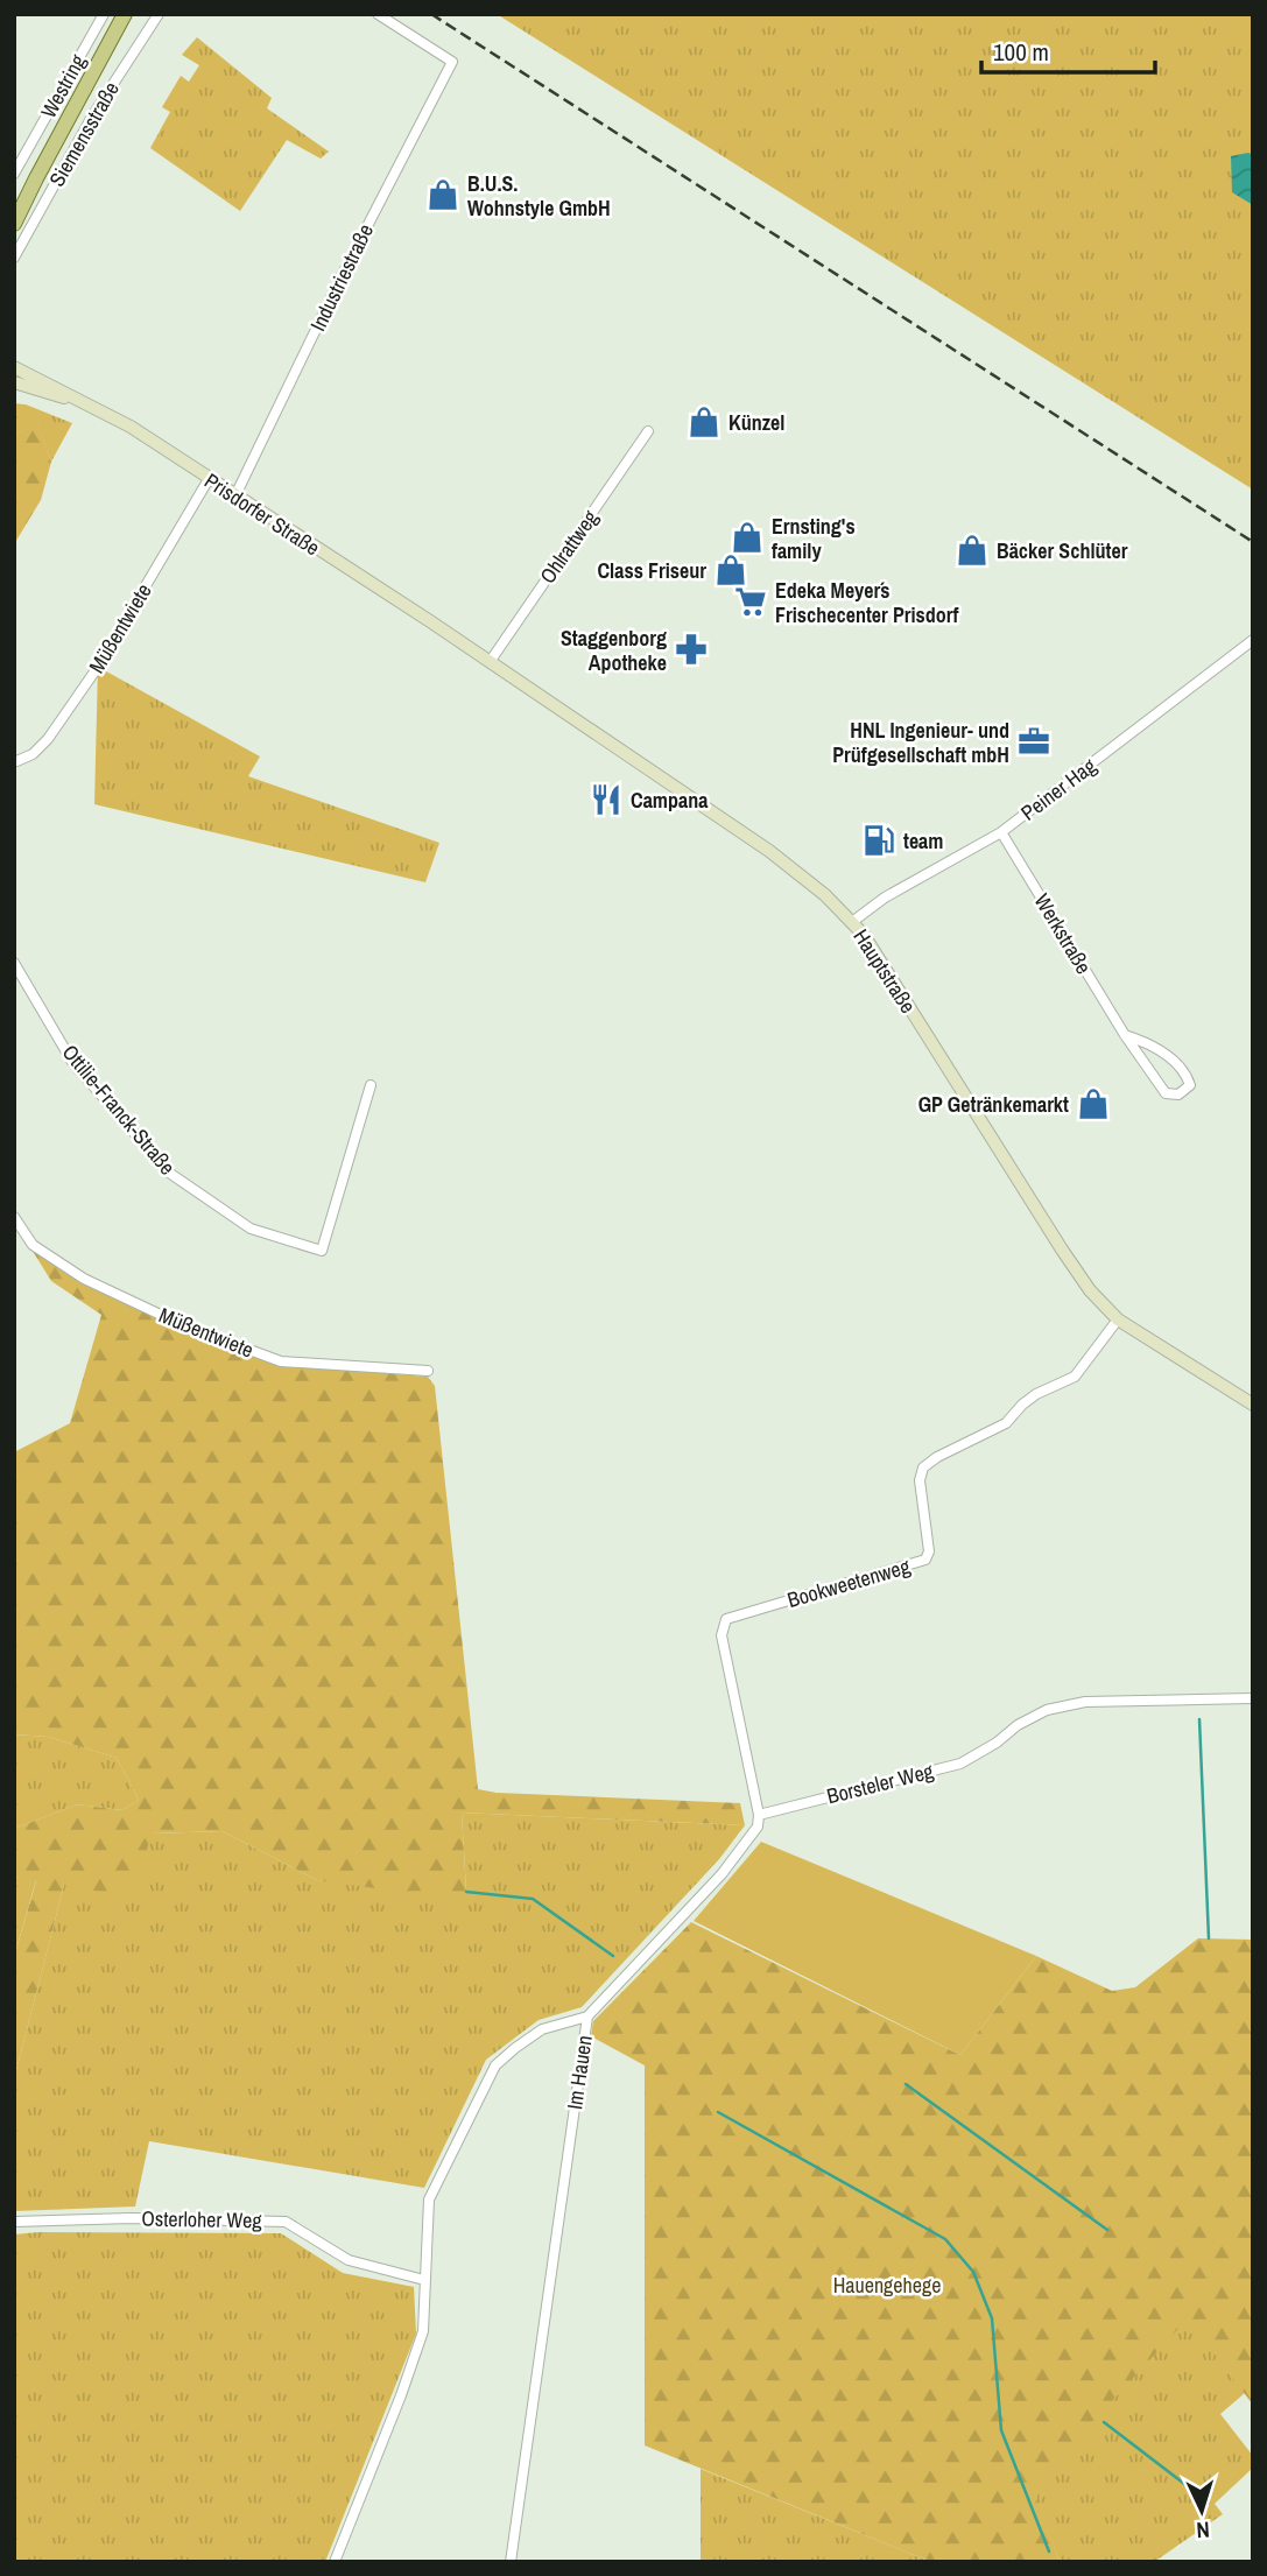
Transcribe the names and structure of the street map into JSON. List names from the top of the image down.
{
  "streets": {
    "main road": ["Westring", "Prisdorfer Straße", "Hauptstraße"],
    "street": [
      "Siemensstraße",
      "Industriestraße",
      "Ohlrattweg",
      "Müßentwiete",
      "Peiner Hag",
      "Werkstraße",
      "Ottilie-Franck-Straße",
      "Bookweetenweg",
      "Borsteler Weg",
      "Im Hauen",
      "Osterloher Weg"
    ]
  },
  "crossings": [
    ["Industriestraße", "Prisdorfer Straße"],
    ["Prisdorfer Straße", "Müßentwiete"],
    ["Prisdorfer Straße", "Hauptstraße"],
    ["Ohlrattweg", "Hauptstraße"],
    ["Peiner Hag", "Werkstraße"],
    ["Peiner Hag", "Hauptstraße"],
    ["Hauptstraße", "Bookweetenweg"],
    ["Bookweetenweg", "Borsteler Weg"],
    ["Im Hauen", "Osterloher Weg"]
  ],
  "parks": ["Hauengehege"],
  "places": {
    "shop": [
      "B.U.S. Wohnstyle GmbH",
      "Künzel",
      "Ernsting's family",
      "Bäcker Schlüter",
      "Class Friseur",
      "GP Getränkemarkt"
    ],
    "supermarket": ["Edeka Meyer´s Frischecenter Prisdorf"],
    "pharmacy": ["Staggenborg Apotheke"],
    "office": ["HNL Ingenieur- und Prüfgesellschaft mbH"],
    "restaurant": ["Campana"],
    "fuel station": ["team"]
  },
  "scale_bar": "100 m",
  "north": "bottom"
}
